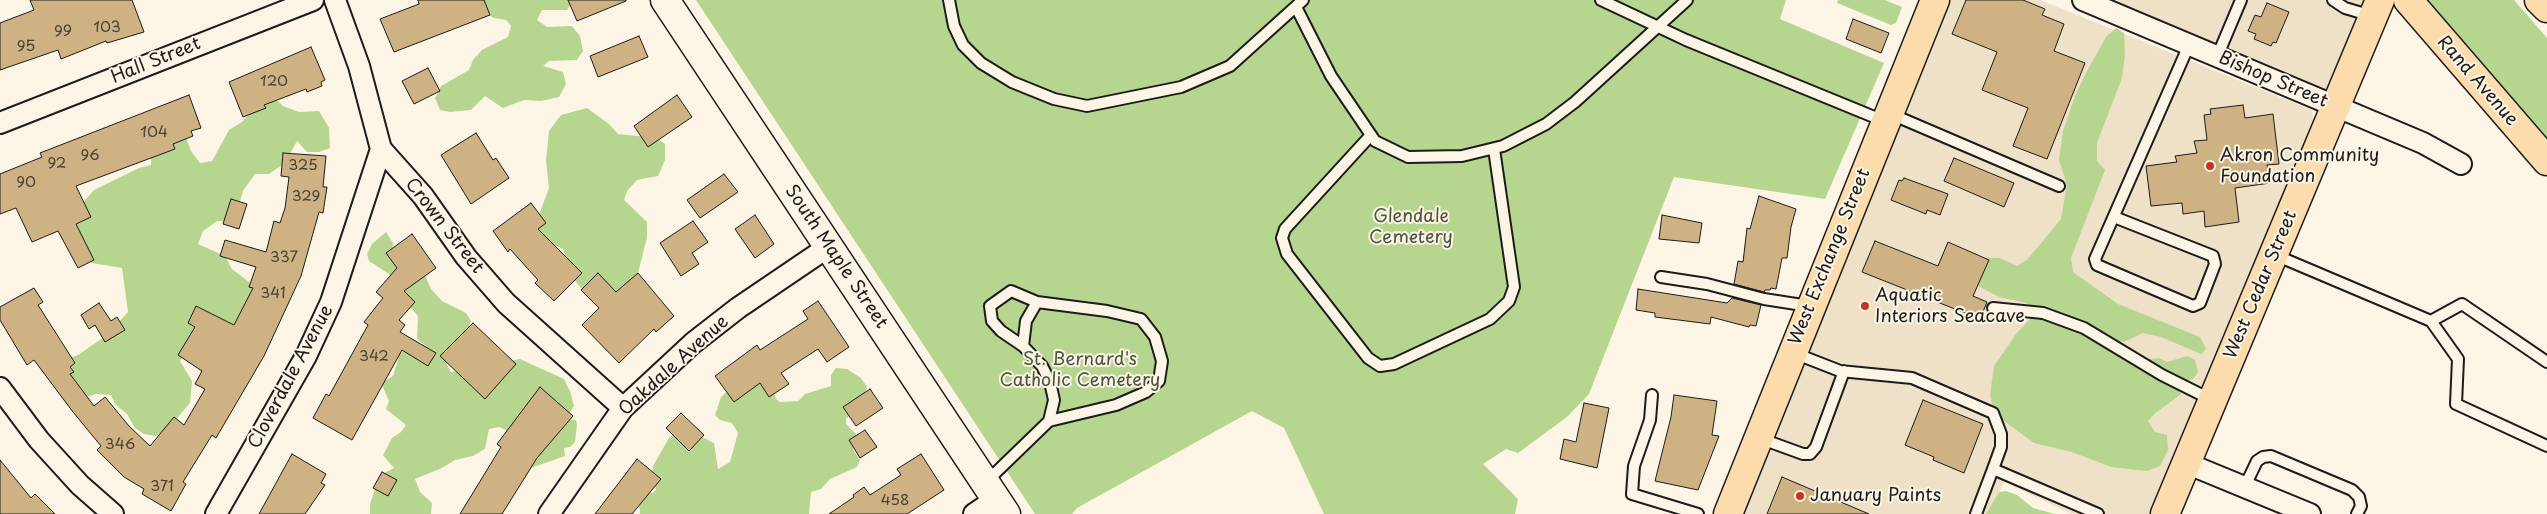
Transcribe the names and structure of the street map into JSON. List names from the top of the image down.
{
  "streets": {
    "main road": [
      "Rand Avenue",
      "South Maple Street",
      "West Exchange Street",
      "West Cedar Street"
    ],
    "street": [
      "Hall Street",
      "Bishop Street",
      "Crown Street",
      "Oakdale Avenue",
      "Cloverdale Avenue"
    ]
  },
  "crossings": [
    ["Bishop Street", "West Cedar Street"],
    ["Crown Street", "Oakdale Avenue"],
    ["Crown Street", "Cloverdale Avenue"],
    ["South Maple Street", "Oakdale Avenue"]
  ],
  "parks": ["Glendale Cemetery", "St. Bernard's Catholic Cemetery"],
  "places": ["Akron Community Foundation", "Aquatic Interiors Seacave", "January Paints"],
  "house_numbers": [
    "103",
    "99",
    "95",
    "120",
    "104",
    "96",
    "92",
    "325",
    "90",
    "329",
    "337",
    "341",
    "342",
    "346",
    "371",
    "458"
  ]
}
